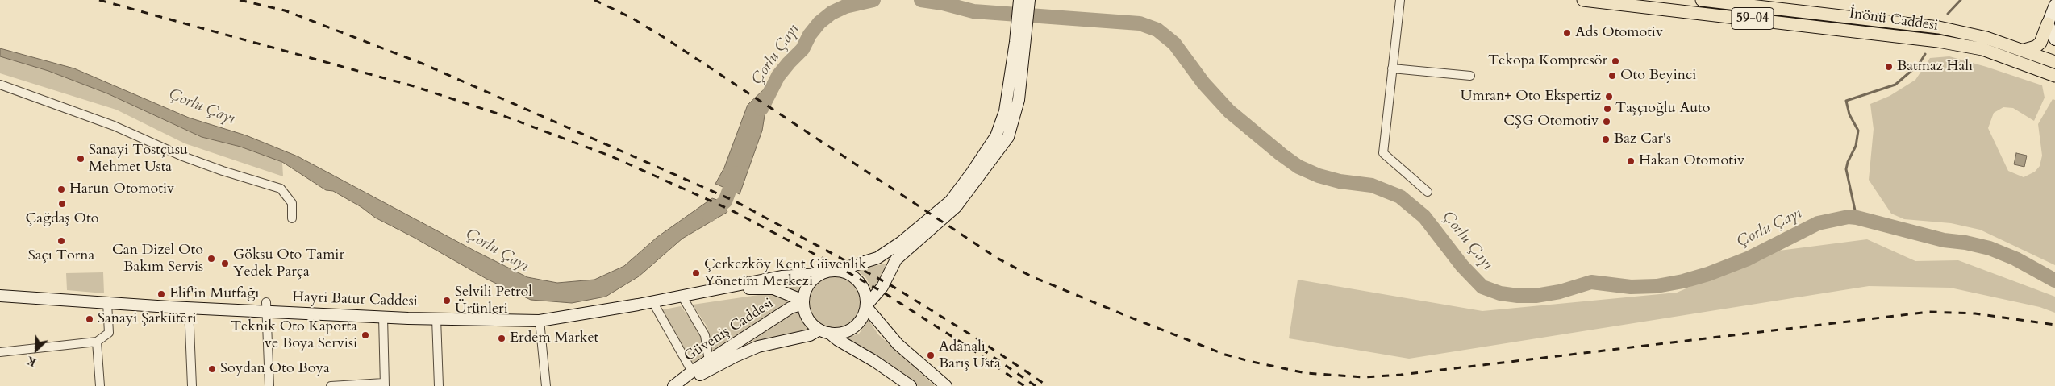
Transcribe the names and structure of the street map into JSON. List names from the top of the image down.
{
  "streets": {
    "main road": [
      "59-04",
      "İnönü Caddesi",
      "Hayri Batur Caddesi",
      "Güveniş Caddesi"
    ]
  },
  "crossings": [
    ["59-04", "İnönü Caddesi"],
    ["Hayri Batur Caddesi", "Güveniş Caddesi"]
  ],
  "water": ["Çorlu Çayı"],
  "places": [
    "Ads Otomotiv",
    "Tekopa Kompresör",
    "Batmaz Halı",
    "Oto Beyinci",
    "Umran+ Oto Ekspertiz",
    "Taşçıoğlu Auto",
    "CŞG Otomotiv",
    "Baz Car's",
    "Sanayi Tostçusu Mehmet Usta",
    "Hakan Otomotiv",
    "Harun Otomotiv",
    "Çağdaş Oto",
    "Saçı Torna",
    "Can Dizel Oto Bakım Servis",
    "Göksu Oto Tamir Yedek Parça",
    "Çerkezköy Kent Güvenlik Yönetim Merkezi",
    "Elif'in Mutfağı",
    "Selvili Petrol Ürünleri",
    "Sanayi Şarküteri",
    "Teknik Oto Kaporta ve Boya Servisi",
    "Erdem Market",
    "Adanalı Barış Usta",
    "Soydan Oto Boya"
  ],
  "north": "bottom left"
}
